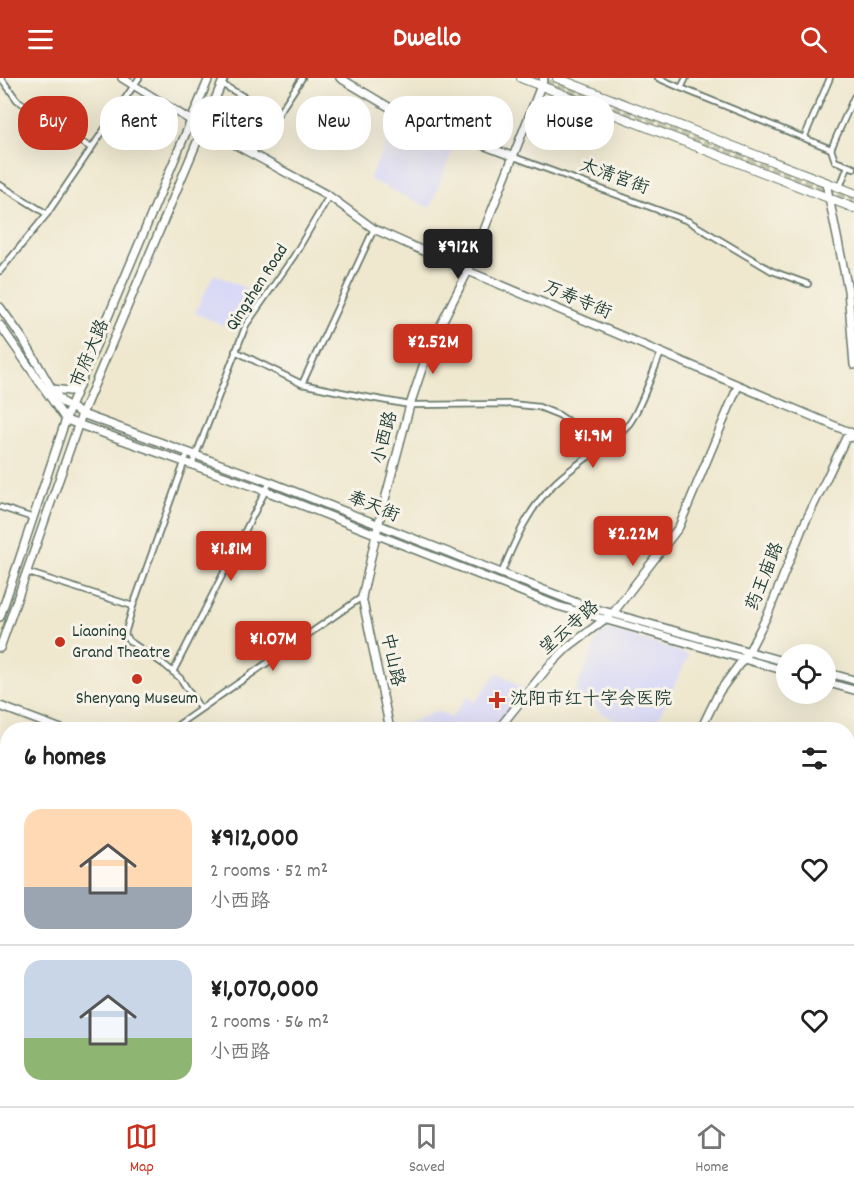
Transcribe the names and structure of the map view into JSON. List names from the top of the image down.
{
  "streets": {
    "main road": [
      "太清宫街",
      "万寿寺街",
      "市府大路",
      "小西路",
      "奉天街",
      "药王庙路",
      "望云寺路",
      "中山路"
    ],
    "street": ["Qingzhen Road"]
  },
  "crossings": [
    ["太清宫街", "小西路"],
    ["Qingzhen Road", "万寿寺街"],
    ["Qingzhen Road", "奉天街"],
    ["万寿寺街", "市府大路"],
    ["万寿寺街", "小西路"],
    ["万寿寺街", "药王庙路"],
    ["万寿寺街", "望云寺路"],
    ["市府大路", "奉天街"],
    ["小西路", "奉天街"],
    ["小西路", "中山路"],
    ["奉天街", "药王庙路"],
    ["奉天街", "望云寺路"]
  ],
  "places": {
    "other": ["Liaoning Grand Theatre", "Shenyang Museum"],
    "health": ["沈阳市红十字会医院"]
  },
  "page": {
    "header": "Dwello",
    "chip": [
      "Buy",
      "Rent",
      "Filters",
      "New",
      "Apartment",
      "House"
    ],
    "price": [
      "¥912K",
      "¥2.52M",
      "¥1.9M",
      "¥2.22M",
      "¥1.81M",
      "¥1.07M"
    ],
    "heading": "6 homes",
    "list": [
      {
        "name": "¥912,000",
        "note": "2 rooms · 52 m² · 小西路"
      },
      {
        "name": "¥1,070,000",
        "note": "2 rooms · 56 m² · 小西路"
      }
    ],
    "tabs": ["Map", "Saved", "Home"]
  }
}
